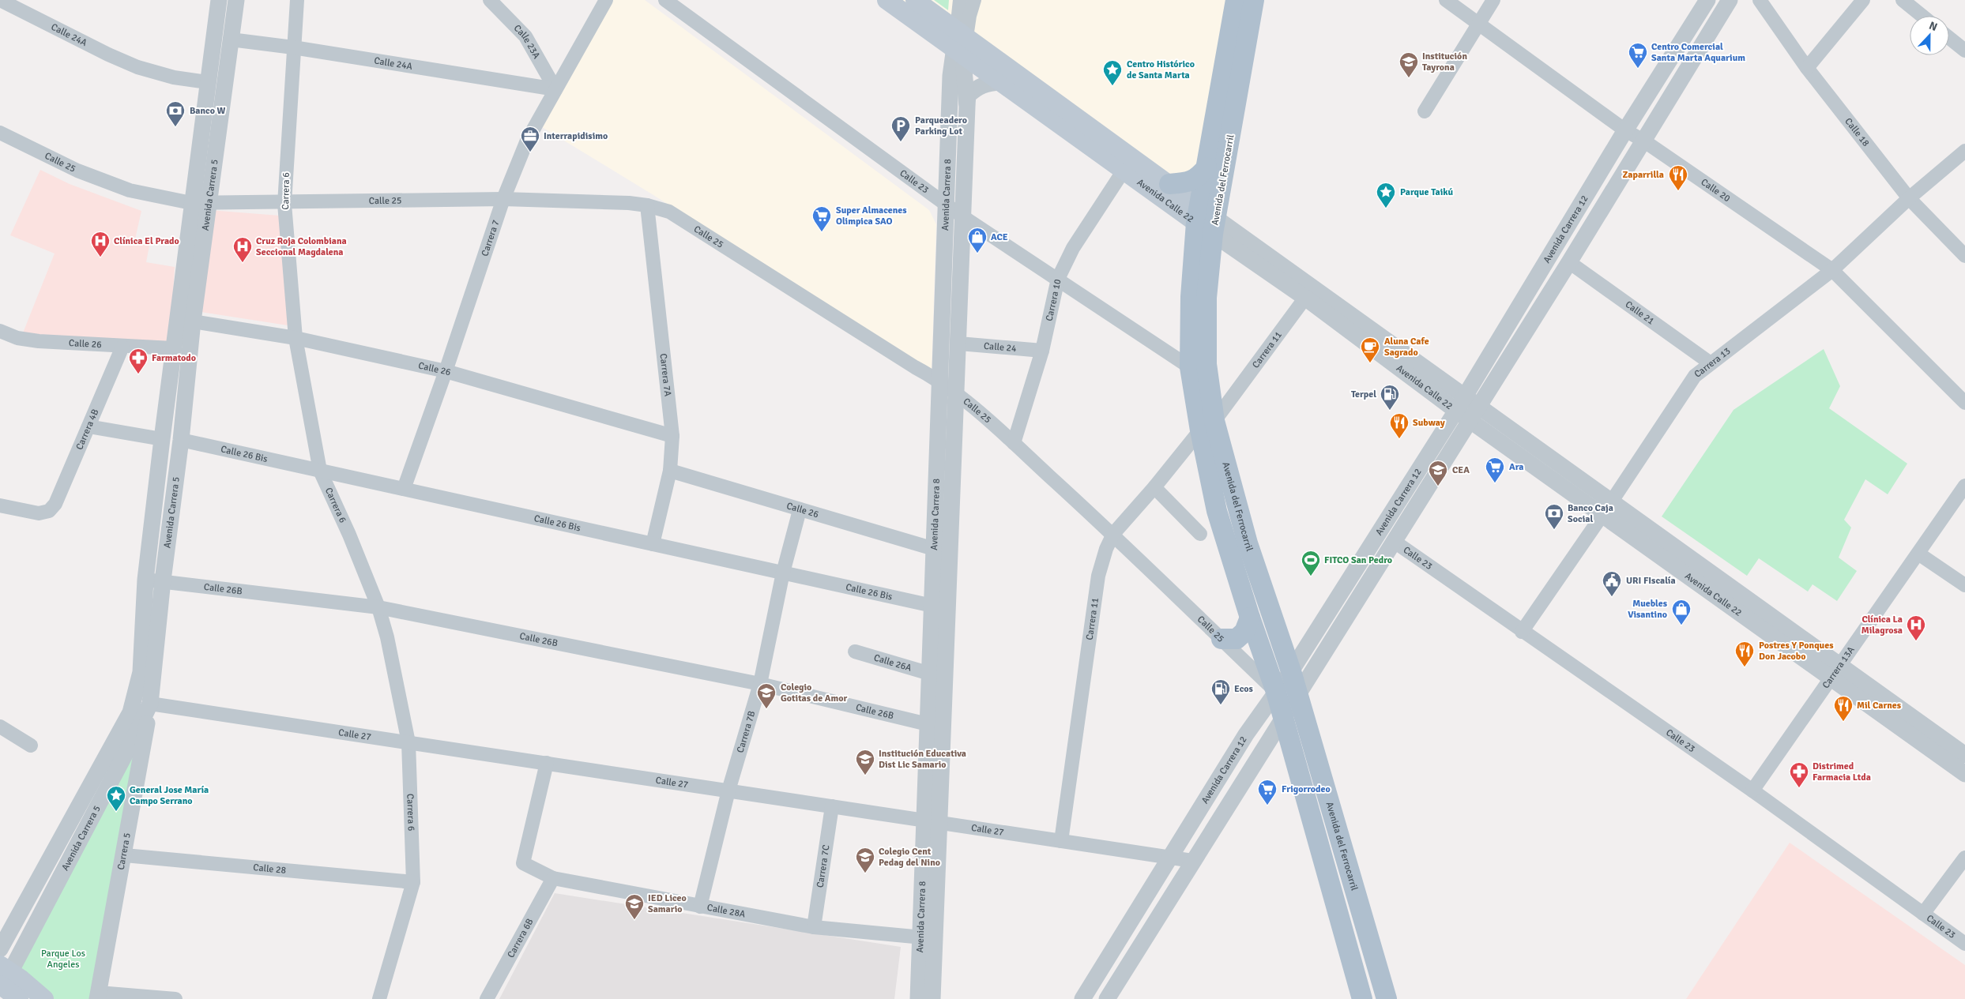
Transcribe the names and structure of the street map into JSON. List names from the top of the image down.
{
  "streets": {
    "main road": ["Avenida del Ferrocarril", "Avenida Calle 22"],
    "street": [
      "Calle 24A",
      "Calle 23A",
      "Calle 18",
      "Calle 25",
      "Calle 23",
      "Calle 20",
      "Carrera 6",
      "Avenida Carrera 5",
      "Avenida Carrera 8",
      "Avenida Carrera 12",
      "Carrera 7",
      "Carrera 10",
      "Calle 21",
      "Calle 26",
      "Calle 24",
      "Carrera 11",
      "Carrera 13",
      "Carrera 7A",
      "Carrera 4B",
      "Calle 26 Bis",
      "Calle 26B",
      "Calle 26A",
      "Carrera 13A",
      "Carrera 7B",
      "Calle 27",
      "Carrera 5",
      "Carrera 7C",
      "Calle 28",
      "Calle 28A",
      "Carrera 6B"
    ]
  },
  "crossings": [
    ["Calle 24A", "Calle 23A"],
    ["Calle 24A", "Carrera 6"],
    ["Calle 24A", "Avenida Carrera 5"],
    ["Calle 24A", "Carrera 7"],
    ["Calle 23A", "Carrera 7"],
    ["Calle 18", "Carrera 13"],
    ["Calle 25", "Avenida del Ferrocarril"],
    ["Calle 25", "Carrera 6"],
    ["Calle 25", "Avenida Carrera 5"],
    ["Calle 25", "Avenida Carrera 8"],
    ["Calle 25", "Avenida Carrera 12"],
    ["Calle 25", "Carrera 7"],
    ["Calle 25", "Carrera 10"],
    ["Calle 25", "Carrera 11"],
    ["Calle 25", "Carrera 7A"],
    ["Avenida del Ferrocarril", "Calle 23"],
    ["Avenida del Ferrocarril", "Avenida Calle 22"],
    ["Avenida del Ferrocarril", "Avenida Carrera 12"],
    ["Avenida del Ferrocarril", "Carrera 11"],
    ["Calle 23", "Avenida Carrera 8"],
    ["Calle 23", "Avenida Carrera 12"],
    ["Calle 23", "Carrera 10"],
    ["Calle 23", "Carrera 13"],
    ["Calle 23", "Carrera 13A"],
    ["Calle 20", "Avenida Carrera 12"],
    ["Calle 20", "Carrera 13"],
    ["Carrera 6", "Calle 26"],
    ["Carrera 6", "Calle 26 Bis"],
    ["Carrera 6", "Calle 26B"],
    ["Carrera 6", "Calle 27"],
    ["Carrera 6", "Calle 28"],
    ["Avenida Carrera 5", "Calle 26"],
    ["Avenida Carrera 5", "Calle 26 Bis"],
    ["Avenida Carrera 5", "Calle 26B"],
    ["Avenida Carrera 5", "Calle 27"],
    ["Avenida Carrera 5", "Carrera 5"],
    ["Avenida Carrera 8", "Avenida Calle 22"],
    ["Avenida Carrera 8", "Calle 26"],
    ["Avenida Carrera 8", "Calle 24"],
    ["Avenida Carrera 8", "Calle 26 Bis"],
    ["Avenida Carrera 8", "Calle 26B"],
    ["Avenida Carrera 8", "Calle 26A"],
    ["Avenida Carrera 8", "Calle 27"],
    ["Avenida Carrera 8", "Calle 28A"],
    ["Avenida Calle 22", "Avenida Carrera 12"],
    ["Avenida Calle 22", "Carrera 10"],
    ["Avenida Calle 22", "Carrera 11"],
    ["Avenida Calle 22", "Carrera 13"],
    ["Avenida Calle 22", "Carrera 13A"],
    ["Avenida Carrera 12", "Calle 21"],
    ["Avenida Carrera 12", "Calle 27"],
    ["Carrera 7", "Calle 26"],
    ["Carrera 7", "Calle 26 Bis"],
    ["Carrera 10", "Calle 24"],
    ["Calle 21", "Carrera 13"],
    ["Calle 26", "Carrera 7A"],
    ["Calle 26", "Carrera 4B"],
    ["Calle 26", "Carrera 7B"],
    ["Carrera 11", "Calle 27"],
    ["Carrera 7A", "Calle 26 Bis"],
    ["Calle 26 Bis", "Carrera 7B"],
    ["Calle 26B", "Carrera 7B"],
    ["Carrera 7B", "Calle 27"],
    ["Carrera 7B", "Calle 28A"],
    ["Calle 27", "Carrera 5"],
    ["Calle 27", "Carrera 7C"],
    ["Calle 27", "Calle 28A"],
    ["Carrera 5", "Calle 28"],
    ["Carrera 7C", "Calle 28A"],
    ["Calle 28A", "Carrera 6B"]
  ],
  "parks": ["Parque Los Angeles"],
  "places": {
    "supermarket": [
      "Centro Comercial Santa Marta Aquarium",
      "Super Almacenes Olimpica SAO",
      "Ara",
      "Frigorrodeo"
    ],
    "school or university": [
      "Institución Tayrona",
      "CEA",
      "Colegio Gotitas de Amor",
      "Institución Educativa Dist Lic Samario",
      "Colegio Cent Pedag del Nino",
      "IED Liceo Samario"
    ],
    "place": ["Centro Histórico de Santa Marta", "Parque Taikú", "General Jose María Campo Serrano"],
    "bank": ["Banco W", "Banco Caja Social"],
    "parking": ["Parqueadero Parking Lot"],
    "office": ["Interrapidisimo"],
    "restaurant": [
      "Zaparrilla",
      "Subway",
      "Postres Y Ponques Don Jacobo",
      "Mil Carnes"
    ],
    "shop": ["ACE", "Muebles Visantino"],
    "hospital": ["Clínica El Prado", "Cruz Roja Colombiana Seccional Magdalena", "Clínica La Milagrosa"],
    "cafe": ["Aluna Cafe Sagrado"],
    "pharmacy": ["Farmatodo", "Distrimed Farmacia Ltda"],
    "fuel station": ["Terpel", "Ecos"],
    "sports": ["FITCO San Pedro"],
    "public building": ["URI FIscalía"]
  },
  "north": "top"
}
